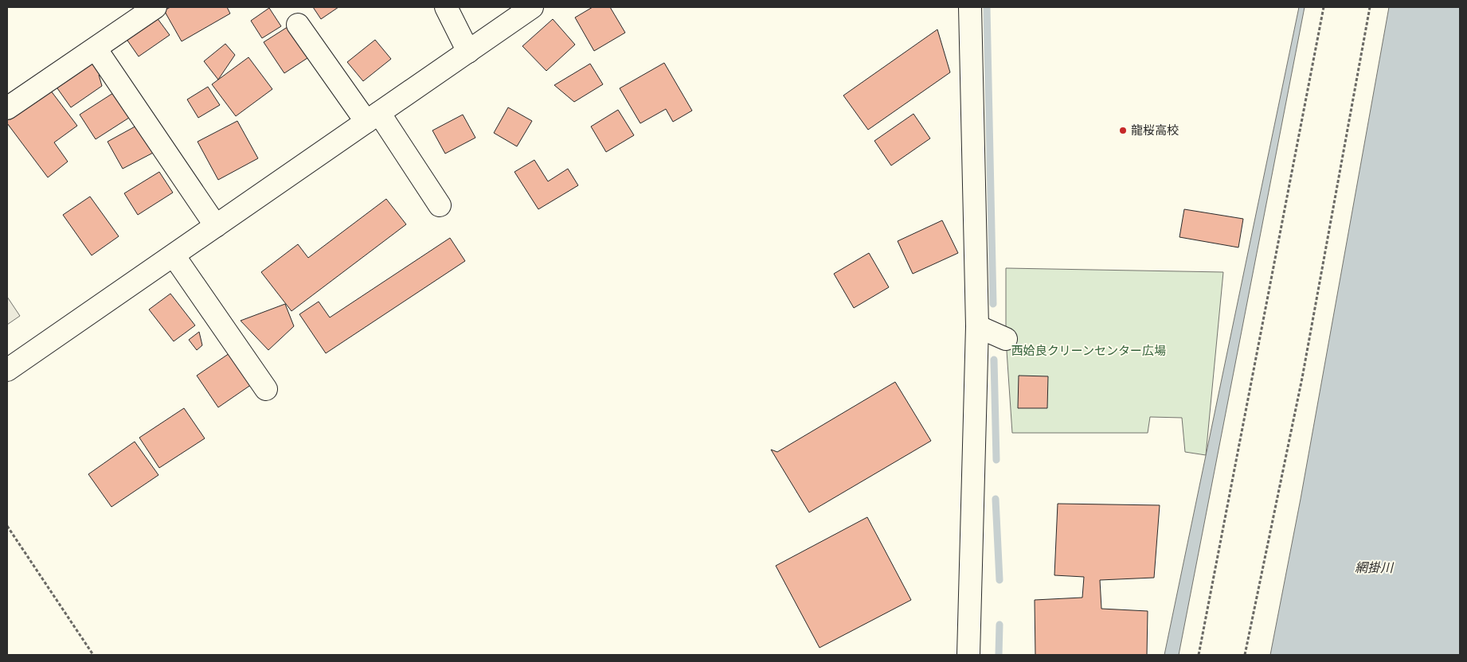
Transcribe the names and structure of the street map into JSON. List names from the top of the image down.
{
  "water": ["網掛川"],
  "parks": ["西姶良クリーンセンター広場"],
  "places": ["龍桜高校"]
}
